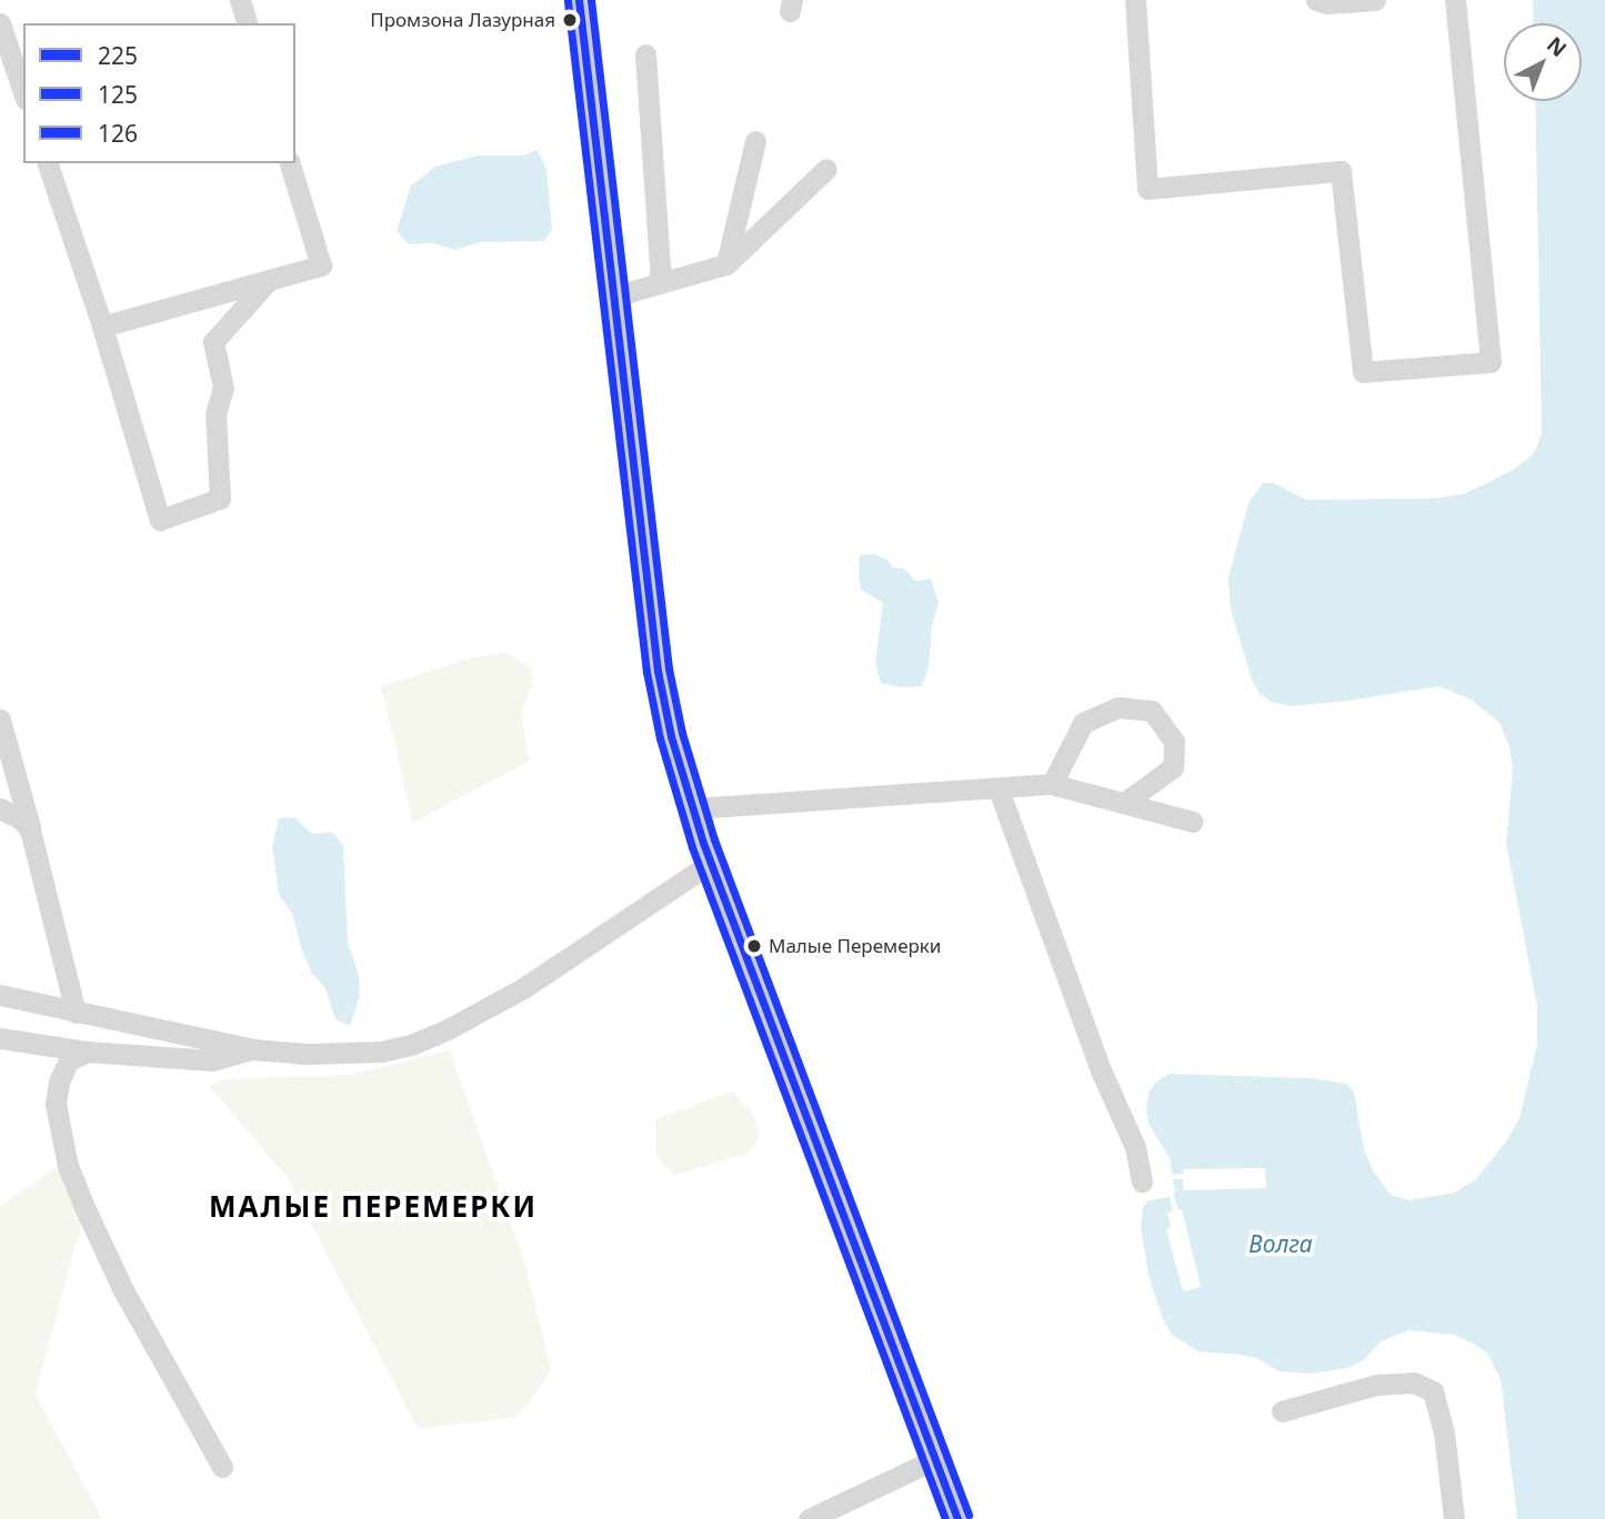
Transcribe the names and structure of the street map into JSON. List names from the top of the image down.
{
  "districts": ["МАЛЫЕ ПЕРЕМЕРКИ"],
  "water": ["Волга"],
  "places": ["Промзона Лазурная", "Малые Перемерки"],
  "lines": ["transit line 225", "transit line 126", "transit line 125"],
  "legend": ["225", "125", "126"],
  "north": "top right"
}
